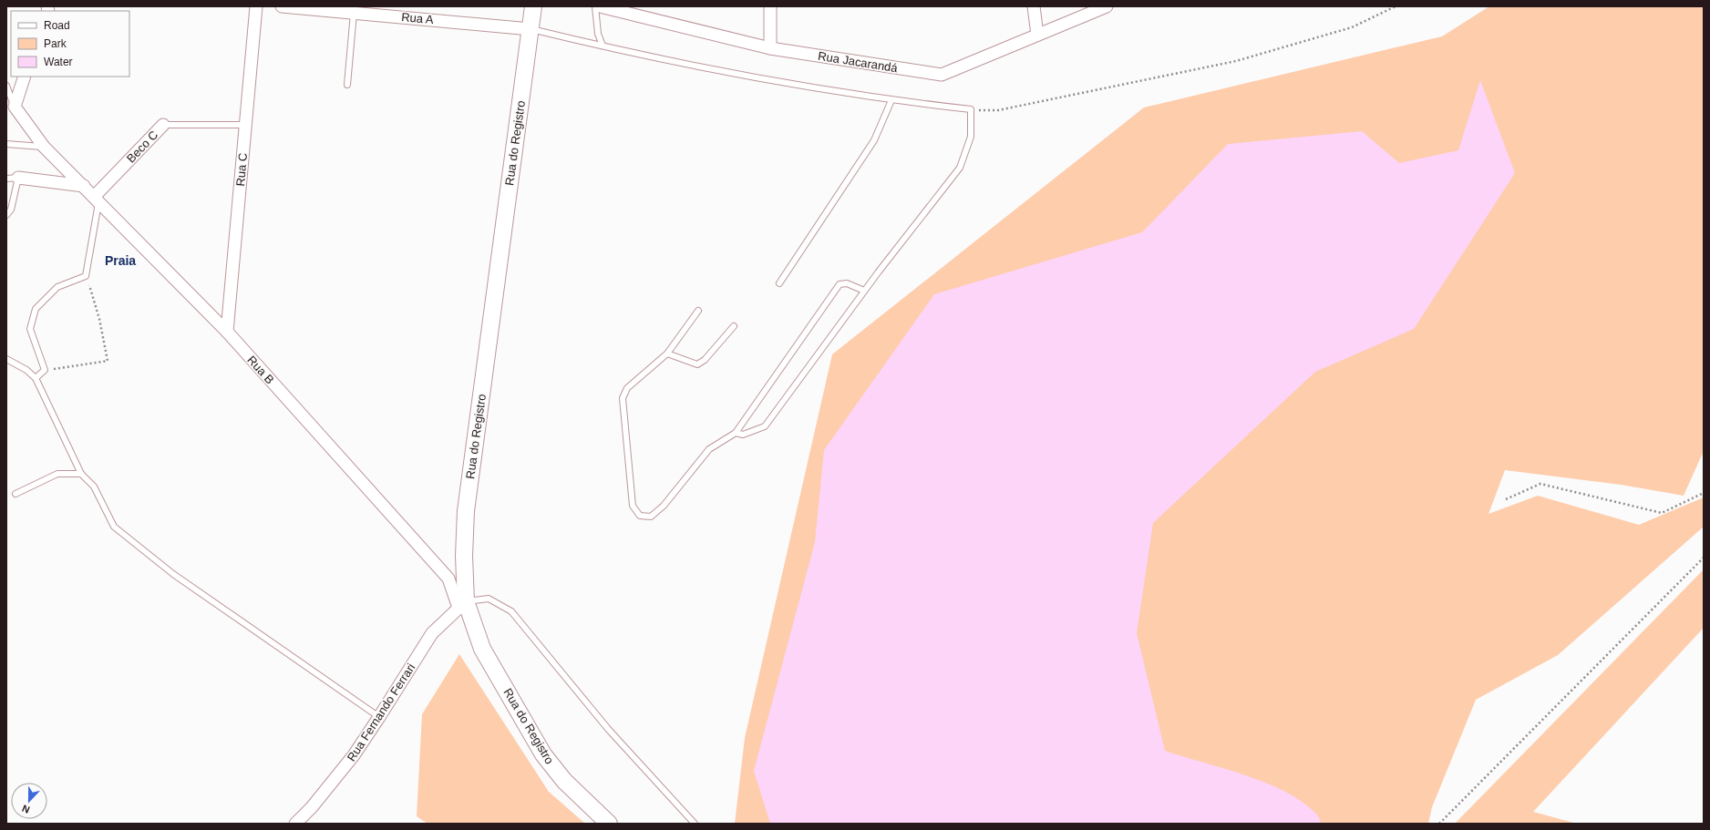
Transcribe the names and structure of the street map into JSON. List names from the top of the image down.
{
  "streets": {
    "main road": ["Rua do Registro"],
    "street": [
      "Rua A",
      "Rua Jacarandá",
      "Beco C",
      "Rua C",
      "Rua B",
      "Rua Fernando Ferrari"
    ]
  },
  "crossings": [
    ["Rua A", "Rua do Registro"],
    ["Rua do Registro", "Rua B"],
    ["Rua do Registro", "Rua Fernando Ferrari"],
    ["Beco C", "Rua C"],
    ["Beco C", "Rua B"],
    ["Rua C", "Rua B"],
    ["Rua B", "Rua Fernando Ferrari"]
  ],
  "districts": ["Praia"],
  "legend": ["Road", "Park", "Water"],
  "north": "bottom"
}
